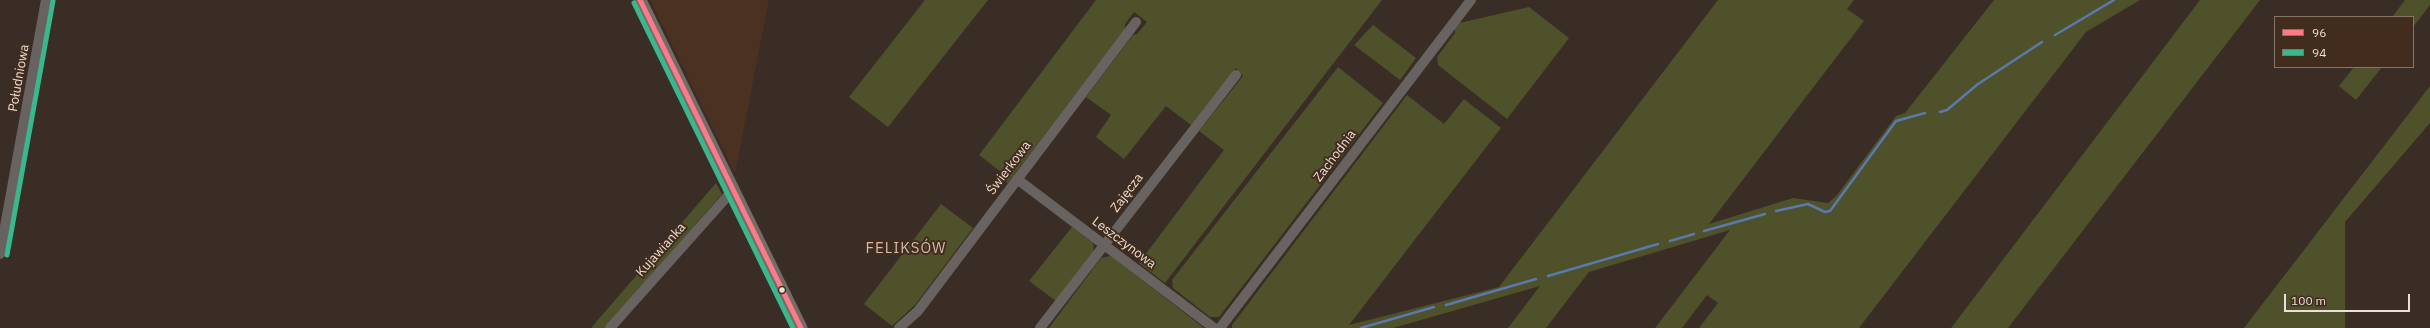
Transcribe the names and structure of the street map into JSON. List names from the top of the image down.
{
  "streets": {
    "street": [
      "Południowa",
      "Zachodnia",
      "Świerkowa",
      "Zajęcza",
      "Leszczynowa",
      "Kujawianka"
    ]
  },
  "crossings": [
    ["Świerkowa", "Leszczynowa"],
    ["Zajęcza", "Leszczynowa"]
  ],
  "districts": ["FELIKSÓW"],
  "lines": ["transit line 96", "transit line 94"],
  "legend": ["96", "94"],
  "scale_bar": "100 m"
}
